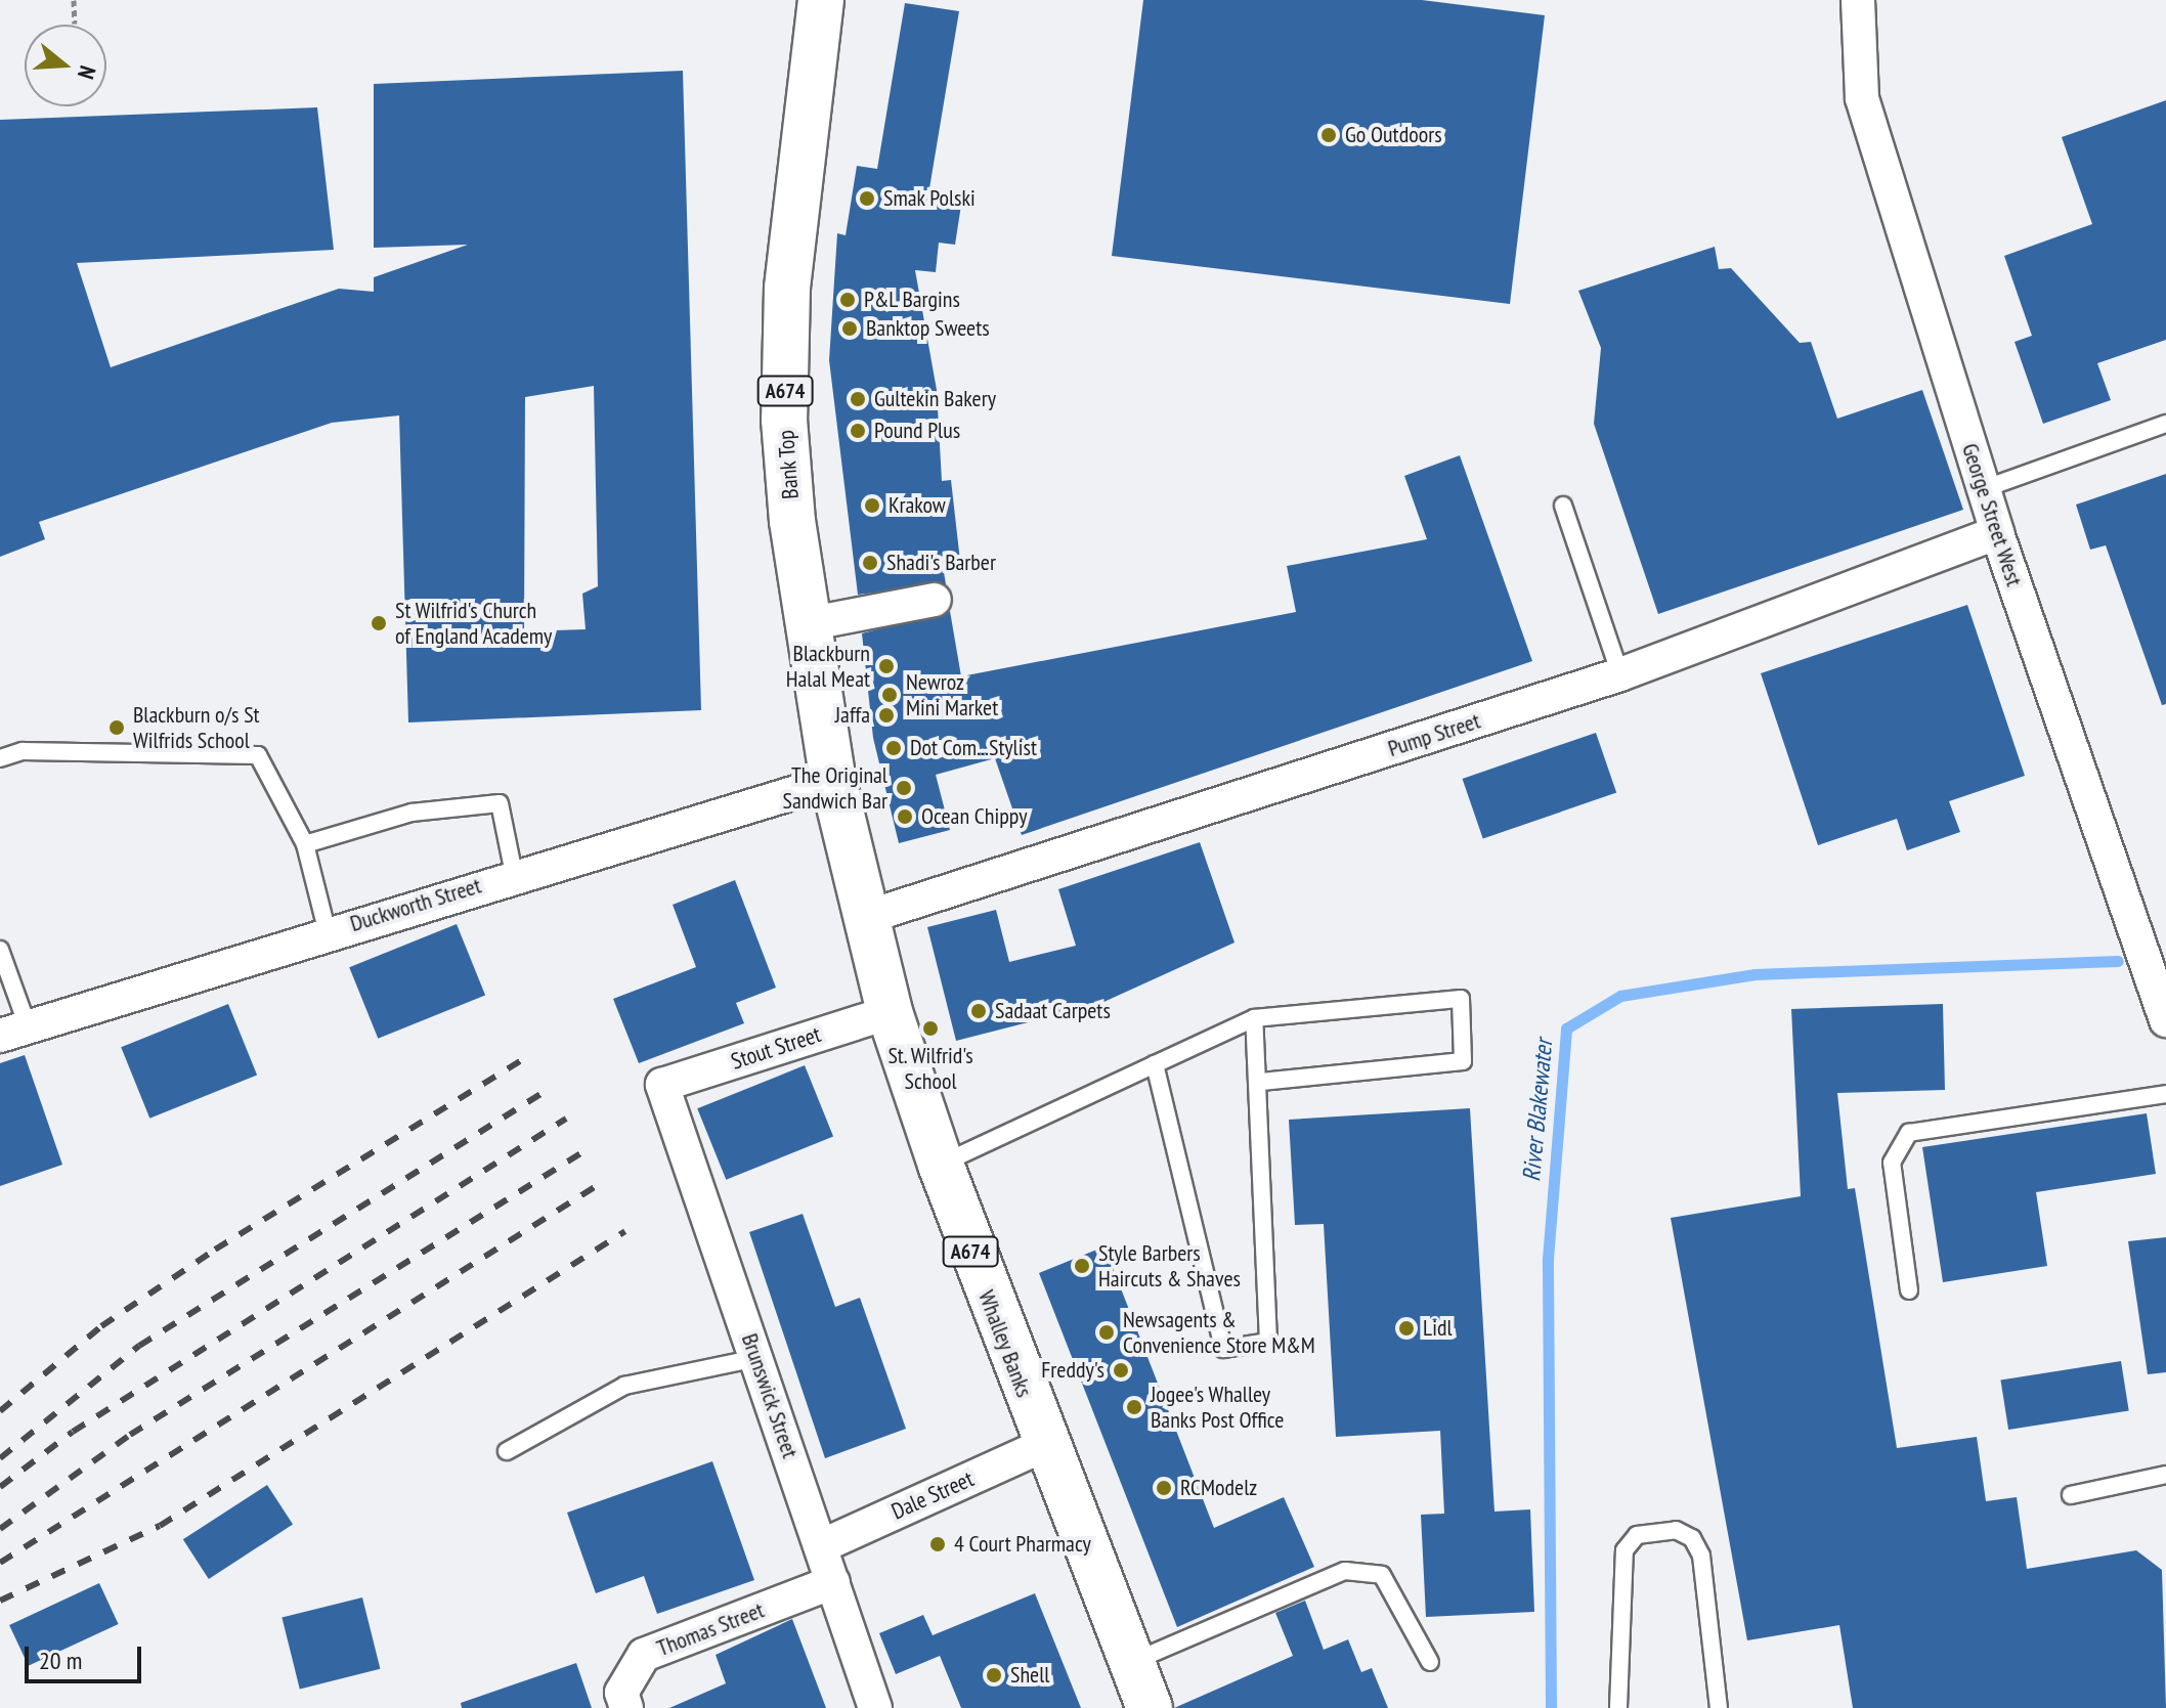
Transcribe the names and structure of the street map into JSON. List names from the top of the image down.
{
  "streets": {
    "main road": ["A674", "Bank Top", "Whalley Banks"],
    "street": [
      "George Street West",
      "Pump Street",
      "Duckworth Street",
      "Stout Street",
      "Brunswick Street",
      "Dale Street",
      "Thomas Street"
    ]
  },
  "crossings": [
    ["Bank Top", "Duckworth Street"],
    ["Bank Top", "Whalley Banks"],
    ["George Street West", "Pump Street"],
    ["Pump Street", "Whalley Banks"],
    ["Duckworth Street", "Whalley Banks"],
    ["Stout Street", "Whalley Banks"],
    ["Stout Street", "Brunswick Street"],
    ["Whalley Banks", "Dale Street"],
    ["Brunswick Street", "Dale Street"],
    ["Brunswick Street", "Thomas Street"]
  ],
  "water": ["River Blakewater"],
  "places": [
    "Go Outdoors",
    "Smak Polski",
    "P&L Bargins",
    "Banktop Sweets",
    "Gultekin Bakery",
    "Pound Plus",
    "Krakow",
    "Shadi's Barber",
    "St Wilfrid's Church of England Academy",
    "Blackburn Halal Meat",
    "Newroz Mini Market",
    "Jaffa",
    "Blackburn o/s St Wilfrids School",
    "Dot Com...Stylist",
    "The Original Sandwich Bar",
    "Ocean Chippy",
    "Sadaat Carpets",
    "St. Wilfrid's School",
    "Style Barbers Haircuts & Shaves",
    "Lidl",
    "Newsagents & Convenience Store M&M",
    "Freddy's",
    "Jogee's Whalley Banks Post Office",
    "RCModelz",
    "4 Court Pharmacy",
    "Shell"
  ],
  "scale_bar": "20 m",
  "north": "right"
}
